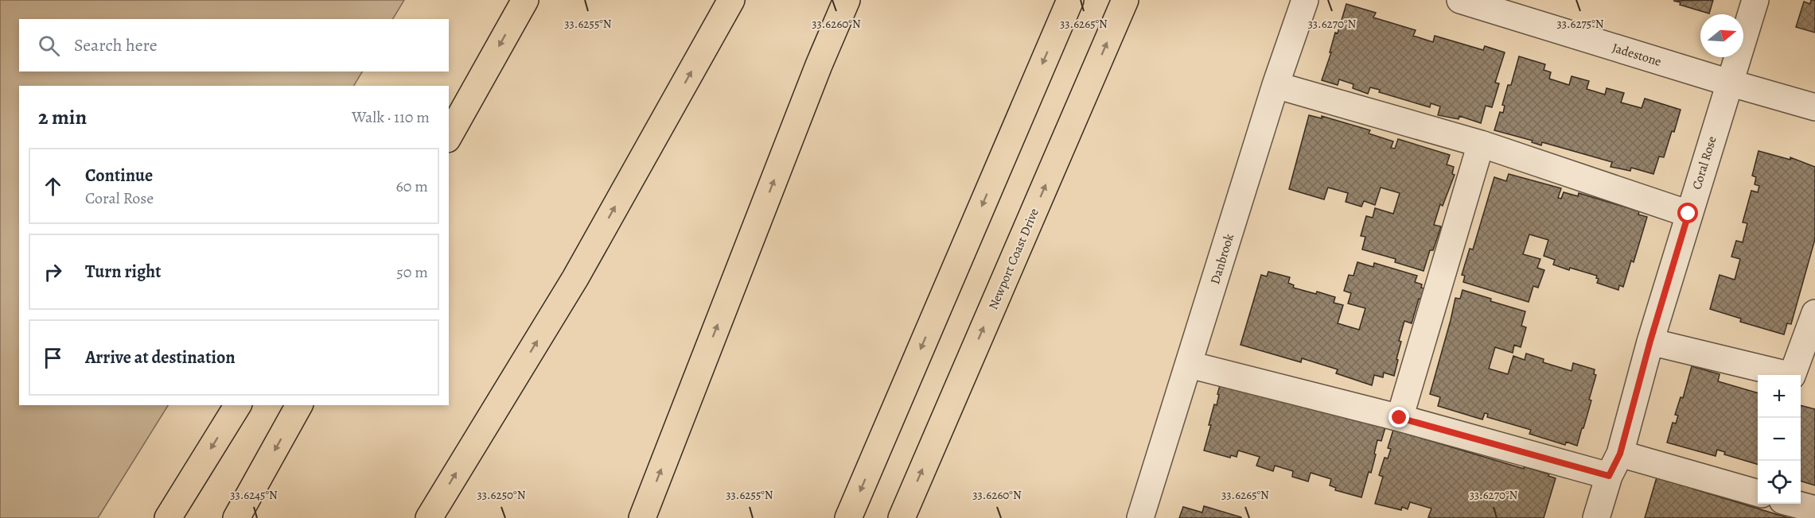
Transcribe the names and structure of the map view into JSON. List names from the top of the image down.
{
  "streets": {
    "main road": ["Newport Coast Drive"],
    "street": ["Jadestone", "Coral Rose", "Danbrook"]
  },
  "crossings": [
    ["Jadestone", "Coral Rose"]
  ],
  "north": "right",
  "page": {
    "search": "Search here",
    "heading": ["2 min", "Walk · 110 m"],
    "list": [
      ["Continue", "Coral Rose", "60 m"],
      ["Turn right", "50 m"],
      "Arrive at destination"
    ],
    "map_buttons": ["+", "−"]
  },
  "coordinates": [
    "33.6255°N",
    "33.6260°N",
    "33.6265°N",
    "33.6270°N",
    "33.6275°N",
    "33.6245°N",
    "33.6250°N"
  ]
}
